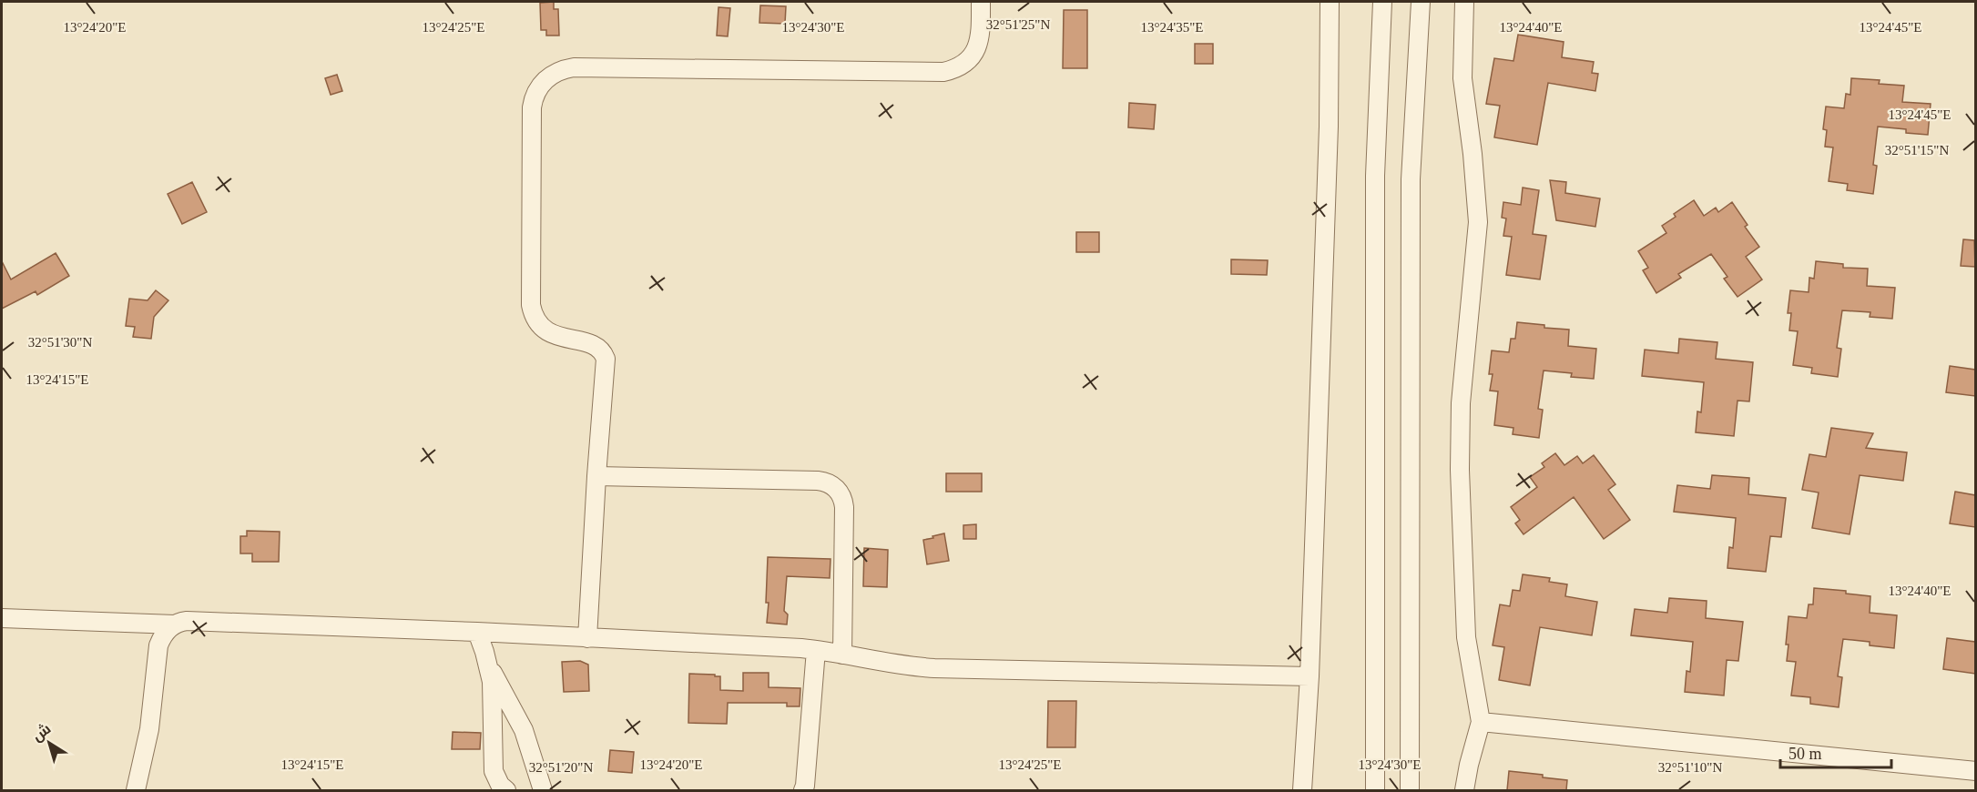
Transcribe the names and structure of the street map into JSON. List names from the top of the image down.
{
  "scale_bar": "50 m",
  "north": "top left",
  "coordinates": [
    "32°51'25\"N",
    "13°24'45\"E",
    "13°24'20\"E",
    "13°24'25\"E",
    "13°24'30\"E",
    "13°24'35\"E",
    "13°24'40\"E",
    "32°51'15\"N",
    "32°51'30\"N",
    "13°24'15\"E",
    "32°51'20\"N",
    "32°51'10\"N"
  ]
}
